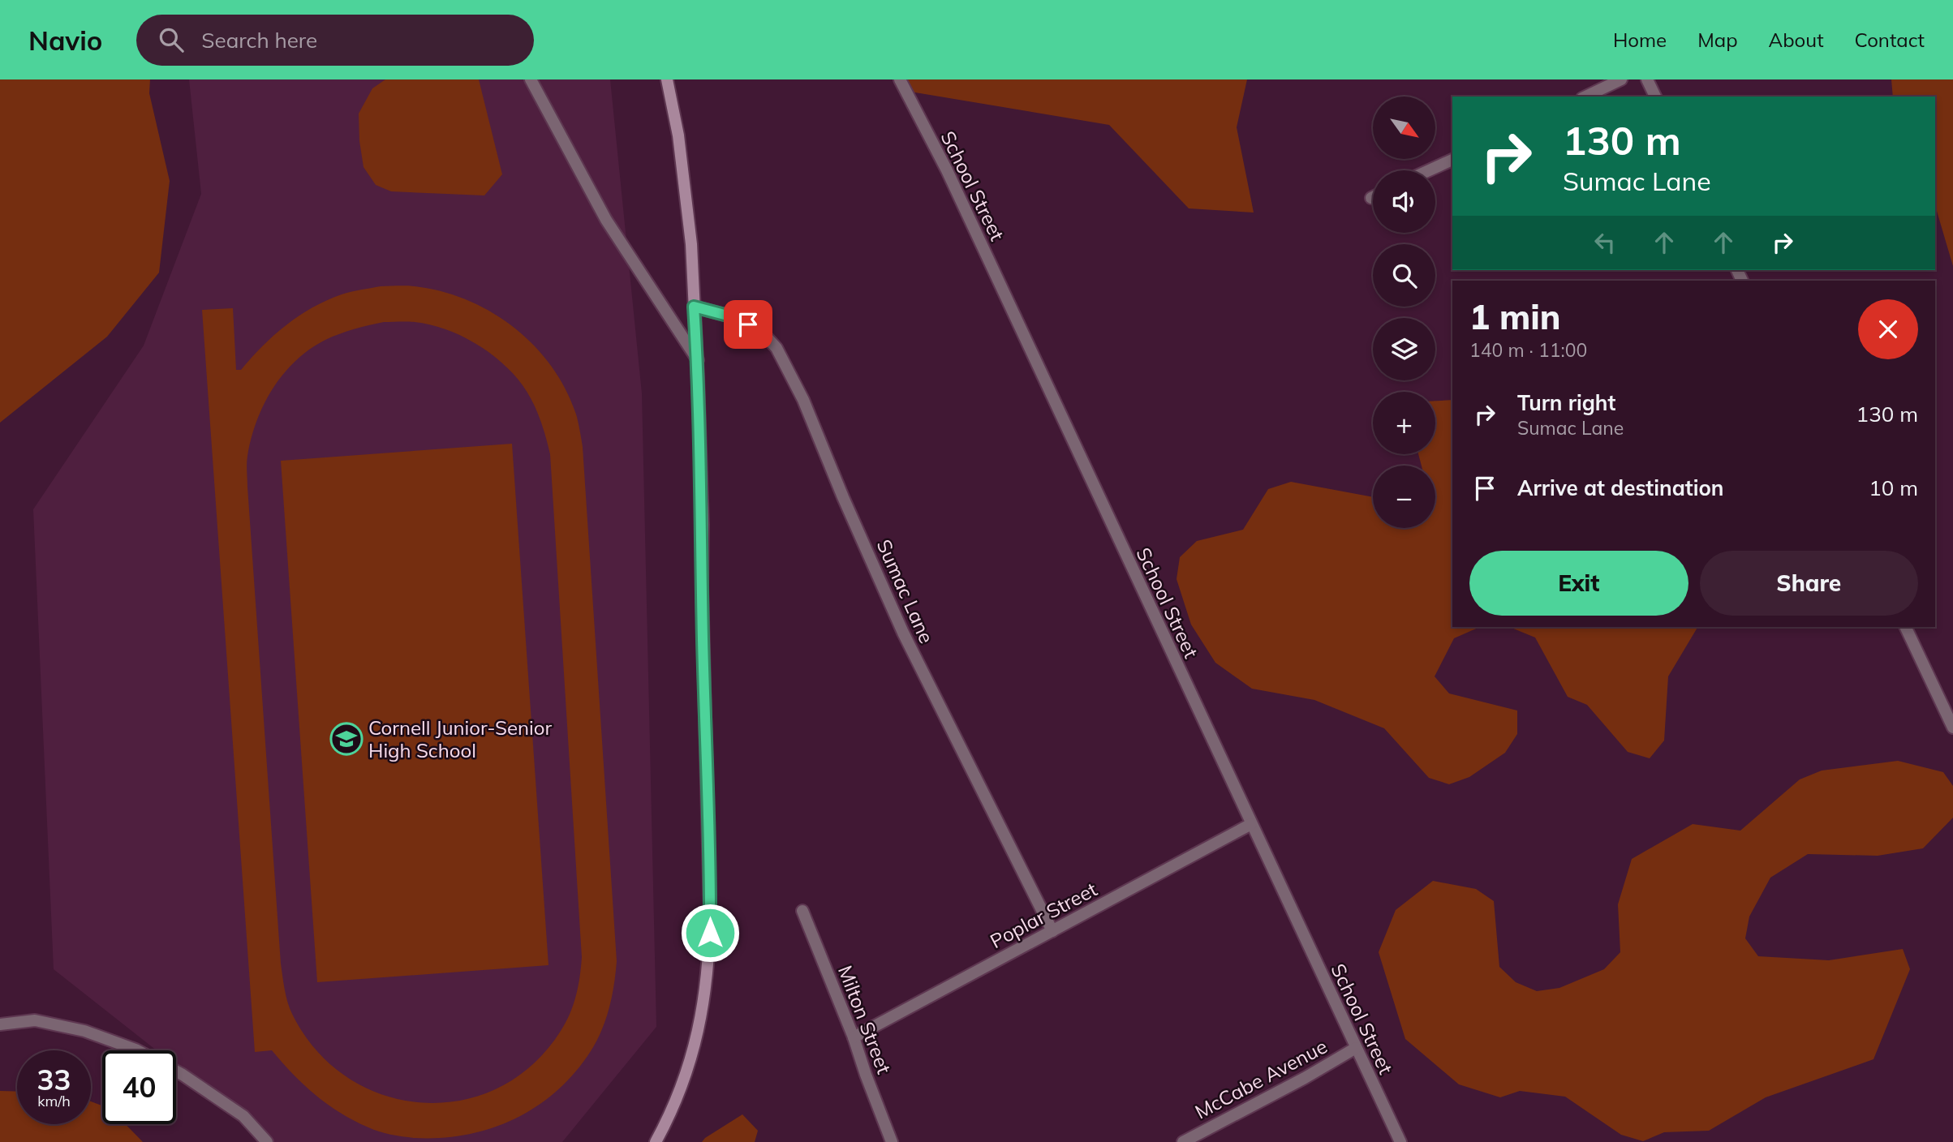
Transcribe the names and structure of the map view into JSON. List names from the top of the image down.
{
  "streets": {
    "street": [
      "School Street",
      "Sumac Lane",
      "Poplar Street",
      "Milton Street",
      "McCabe Avenue"
    ]
  },
  "crossings": [
    ["School Street", "Poplar Street"],
    ["School Street", "McCabe Avenue"],
    ["Sumac Lane", "Poplar Street"],
    ["Poplar Street", "Milton Street"]
  ],
  "places": {
    "school or university": ["Cornell Junior-Senior High School"]
  },
  "north": "bottom right",
  "page": {
    "header": "Navio",
    "search": "Search here",
    "nav": [
      "Home",
      "Map",
      "About",
      "Contact"
    ],
    "map_buttons": ["+", "−"],
    "turn": ["130 m", "Sumac Lane"],
    "heading": ["1 min", "140 m · 11:00"],
    "list": [
      {
        "name": "Turn right",
        "note": "Sumac Lane",
        "value": "130 m"
      },
      {
        "name": "Arrive at destination",
        "value": "10 m"
      }
    ],
    "buttons": ["Exit", "Share"],
    "speed": "33 km/h",
    "limit": "40"
  }
}
